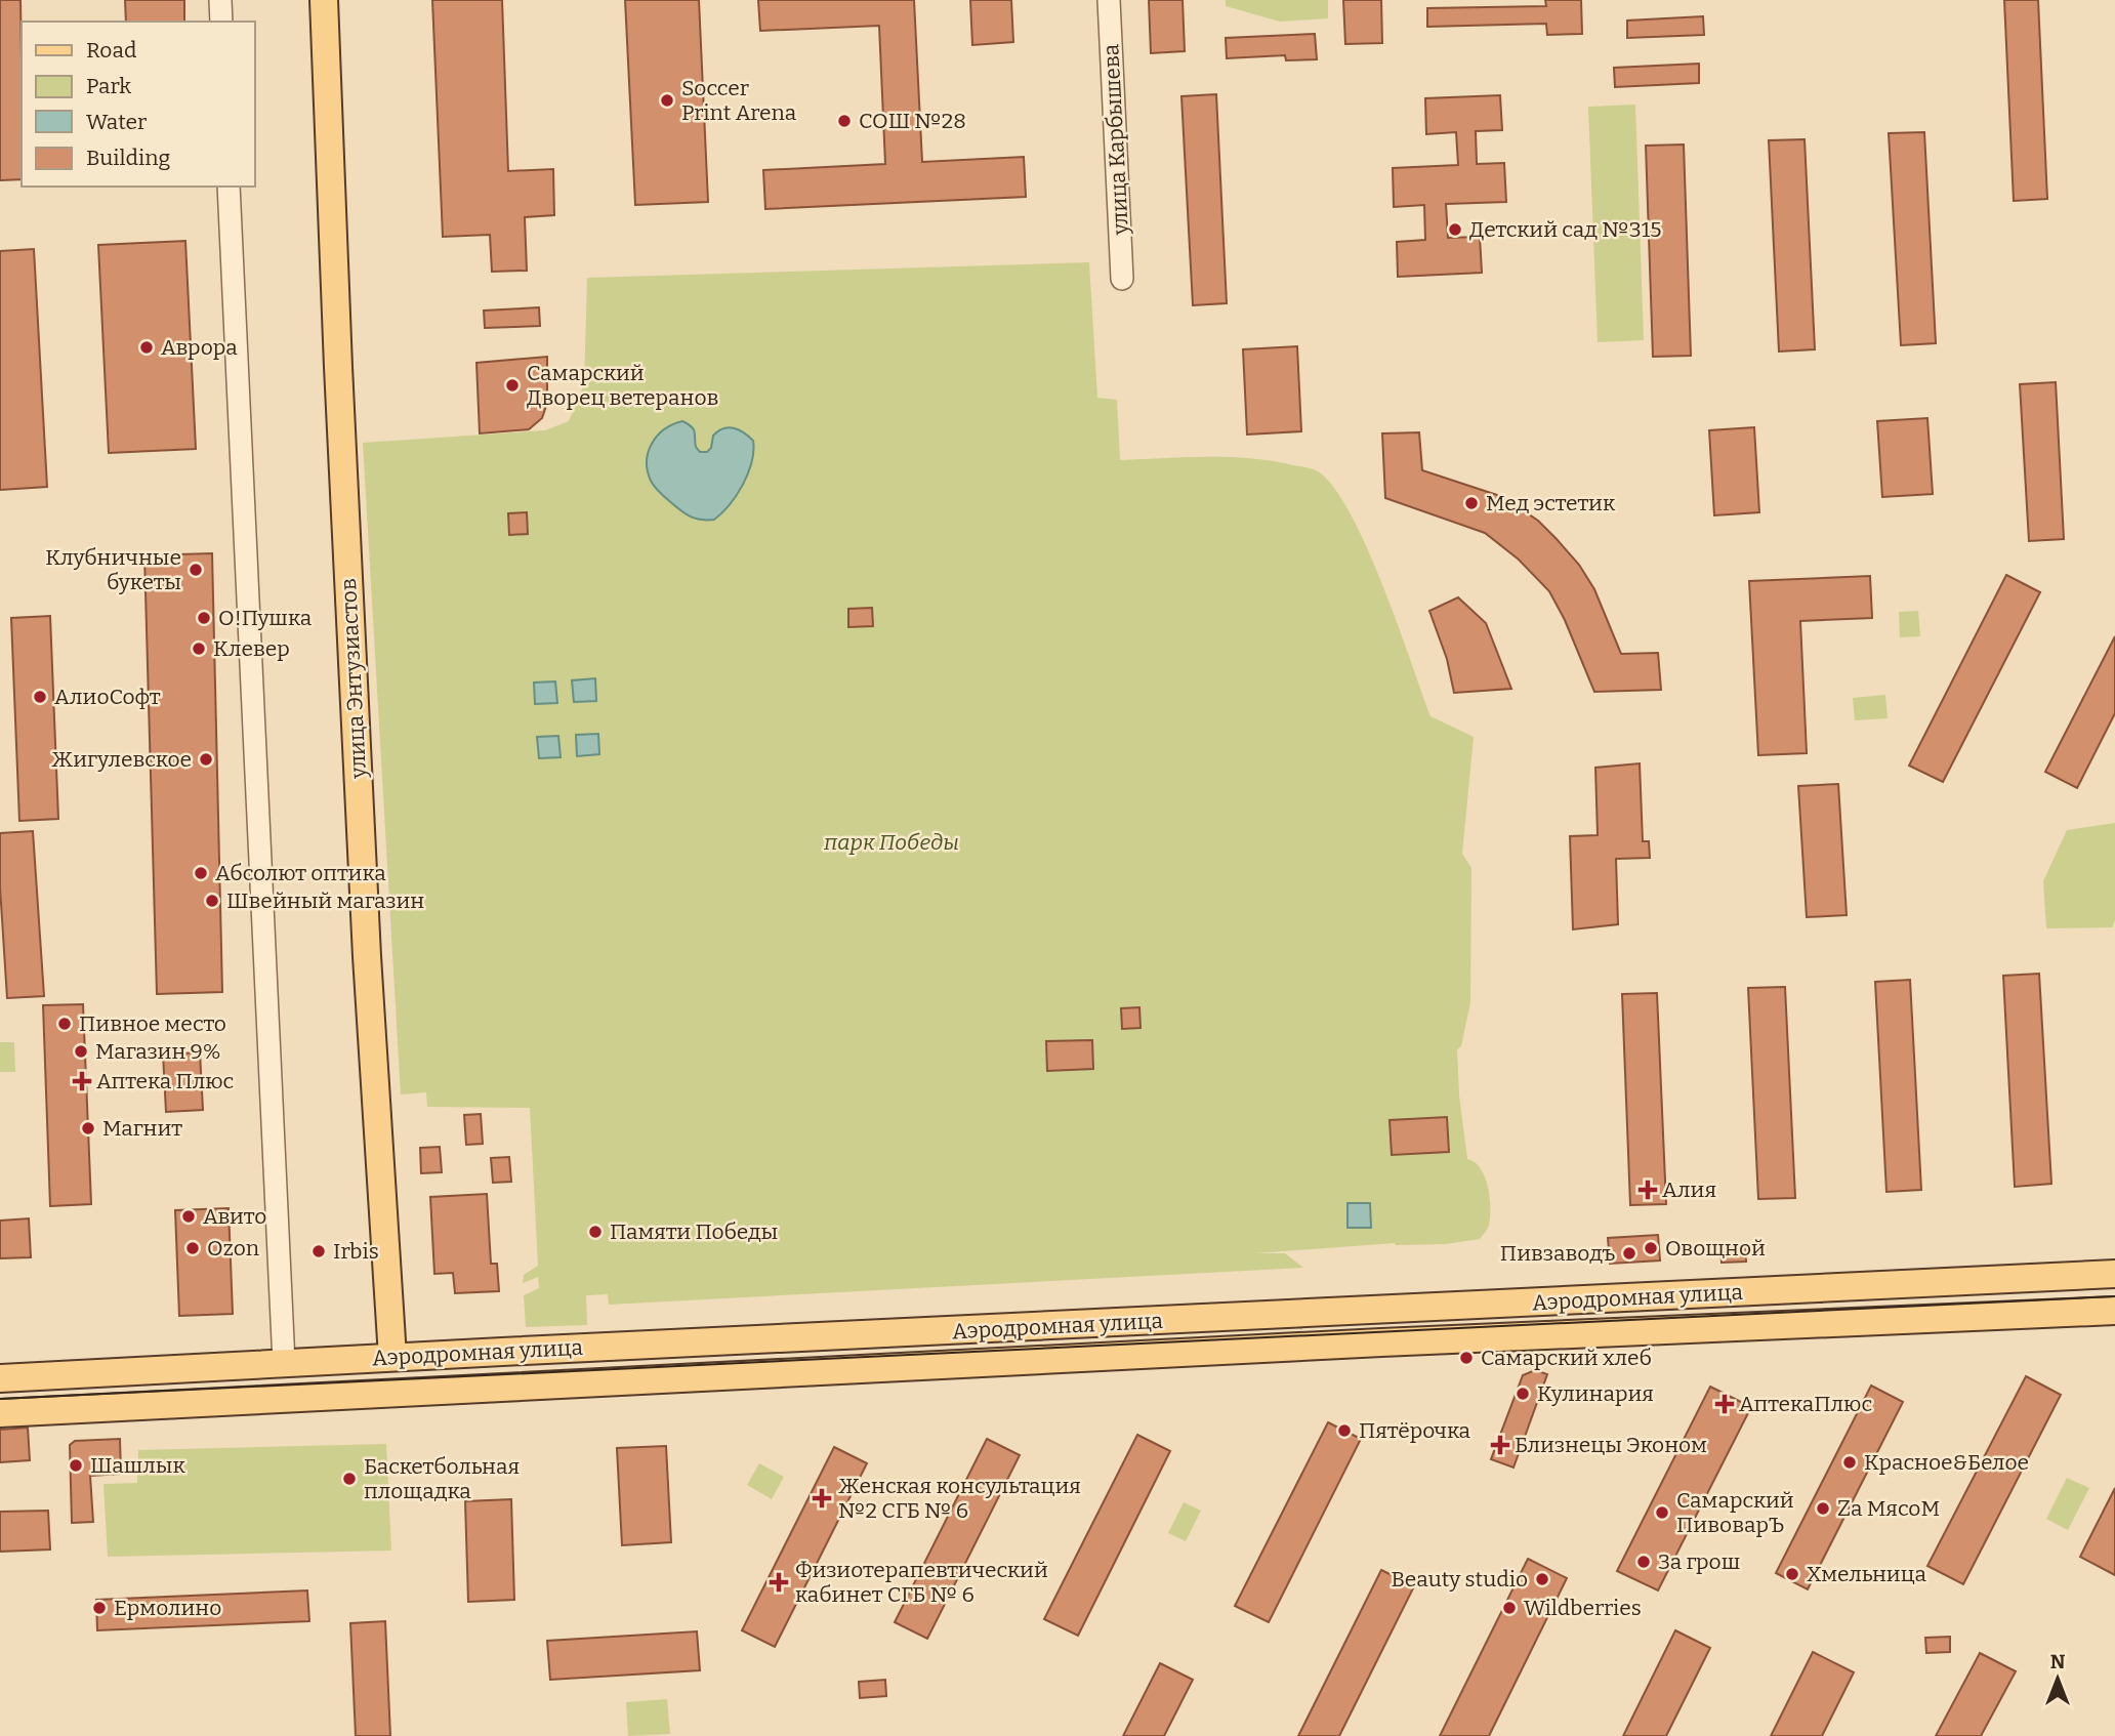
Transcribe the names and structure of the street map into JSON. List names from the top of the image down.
{
  "streets": {
    "main road": ["улица Энтузиастов", "Аэродромная улица"],
    "street": ["улица Карбышева"]
  },
  "crossings": [
    ["улица Энтузиастов", "Аэродромная улица"]
  ],
  "parks": ["парк Победы"],
  "places": {
    "other": [
      "Soccer Print Arena",
      "СОШ №28",
      "Детский сад №315",
      "Аврора",
      "Самарский Дворец ветеранов",
      "Мед эстетик",
      "Клубничные букеты",
      "О!Пушка",
      "Клевер",
      "АлиоСофт",
      "Жигулевское",
      "Абсолют оптика",
      "Швейный магазин",
      "Пивное место",
      "Магазин 9%",
      "Магнит",
      "Авито",
      "Памяти Победы",
      "Ozon",
      "Овощной",
      "Irbis",
      "Пивзаводъ",
      "Самарский хлеб",
      "Кулинария",
      "Пятёрочка",
      "Красное&Белое",
      "Шашлык",
      "Баскетбольная площадка",
      "Za МясоМ",
      "Самарский ПивоварЪ",
      "За грош",
      "Хмельница",
      "Beauty studio",
      "Ермолино",
      "Wildberries"
    ],
    "health": [
      "Аптека Плюс",
      "Алия",
      "АптекаПлюс",
      "Близнецы Эконом",
      "Женская консультация №2 СГБ № 6",
      "Физиотерапевтический кабинет СГБ № 6"
    ]
  },
  "legend": [
    "Road",
    "Park",
    "Water",
    "Building"
  ],
  "north": "top"
}
